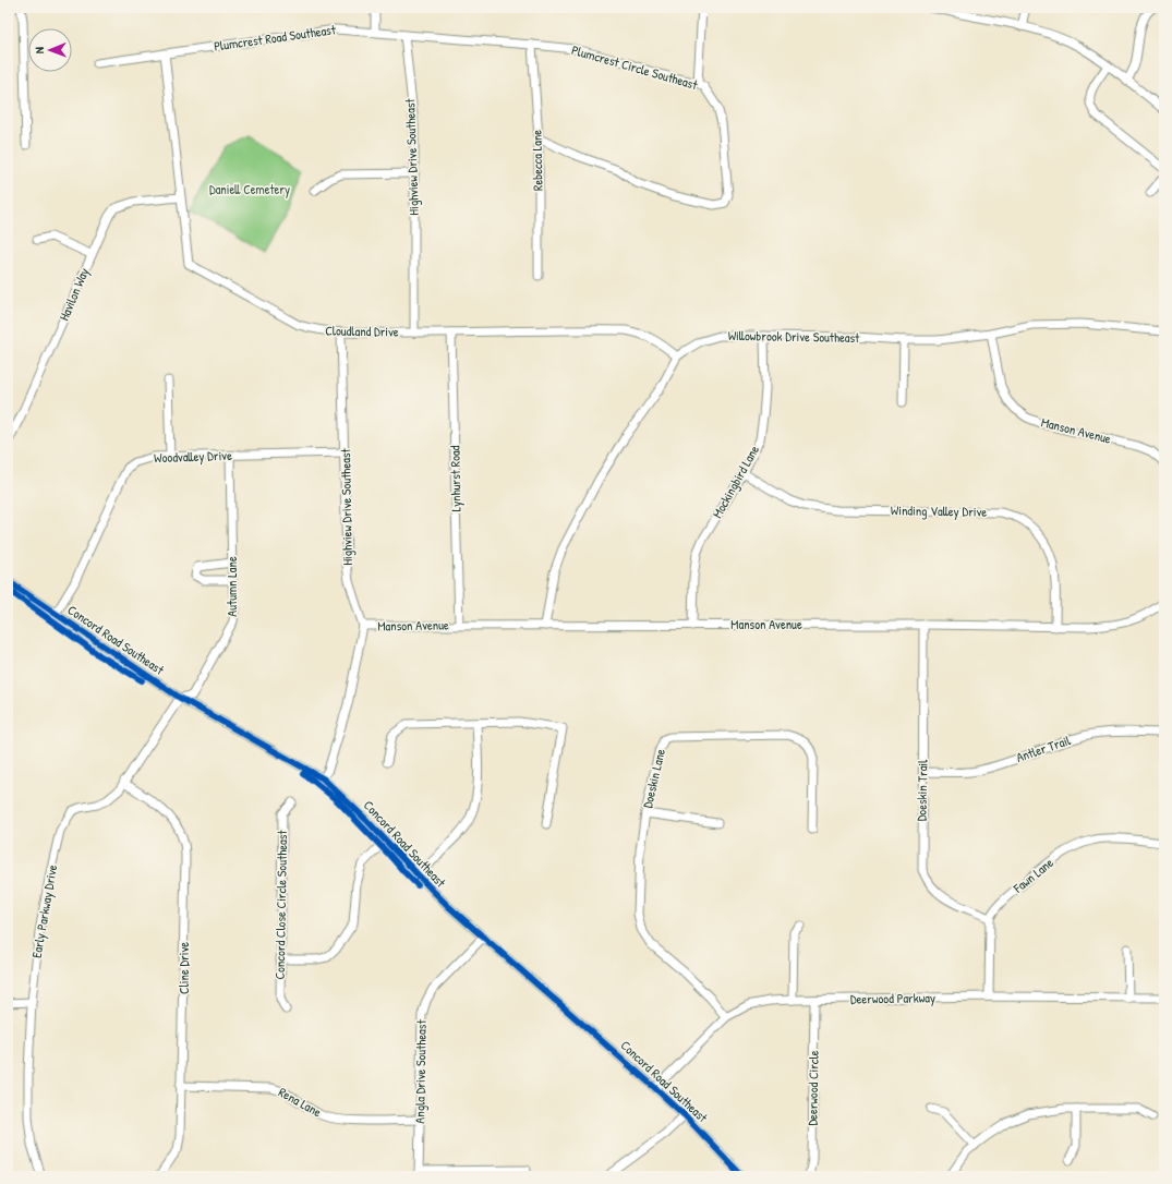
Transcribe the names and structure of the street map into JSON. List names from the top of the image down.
{
  "streets": {
    "street": [
      "Plumcrest Road Southeast",
      "Plumcrest Circle Southeast",
      "Highview Drive Southeast",
      "Rebecca Lane",
      "Havilon Way",
      "Cloudland Drive",
      "Willowbrook Drive Southeast",
      "Manson Avenue",
      "Woodvalley Drive",
      "Lynhurst Road",
      "Mockingbird Lane",
      "Winding Valley Drive",
      "Autumn Lane",
      "Concord Road Southeast",
      "Antler Trail",
      "Doeskin Lane",
      "Doeskin Trail",
      "Fawn Lane",
      "Concord Close Circle Southeast",
      "Early Parkway Drive",
      "Cline Drive",
      "Deerwood Parkway",
      "Angla Drive Southeast",
      "Deerwood Circle",
      "Rena Lane"
    ]
  },
  "crossings": [
    ["Plumcrest Road Southeast", "Plumcrest Circle Southeast"],
    ["Plumcrest Road Southeast", "Highview Drive Southeast"],
    ["Plumcrest Road Southeast", "Rebecca Lane"],
    ["Plumcrest Road Southeast", "Cloudland Drive"],
    ["Plumcrest Circle Southeast", "Rebecca Lane"],
    ["Highview Drive Southeast", "Cloudland Drive"],
    ["Highview Drive Southeast", "Manson Avenue"],
    ["Highview Drive Southeast", "Woodvalley Drive"],
    ["Highview Drive Southeast", "Concord Road Southeast"],
    ["Havilon Way", "Cloudland Drive"],
    ["Cloudland Drive", "Willowbrook Drive Southeast"],
    ["Cloudland Drive", "Lynhurst Road"],
    ["Willowbrook Drive Southeast", "Manson Avenue"],
    ["Willowbrook Drive Southeast", "Mockingbird Lane"],
    ["Manson Avenue", "Lynhurst Road"],
    ["Manson Avenue", "Mockingbird Lane"],
    ["Manson Avenue", "Winding Valley Drive"],
    ["Manson Avenue", "Doeskin Trail"],
    ["Woodvalley Drive", "Autumn Lane"],
    ["Woodvalley Drive", "Concord Road Southeast"],
    ["Mockingbird Lane", "Winding Valley Drive"],
    ["Autumn Lane", "Concord Road Southeast"],
    ["Autumn Lane", "Early Parkway Drive"],
    ["Concord Road Southeast", "Early Parkway Drive"],
    ["Concord Road Southeast", "Deerwood Parkway"],
    ["Concord Road Southeast", "Angla Drive Southeast"],
    ["Antler Trail", "Doeskin Trail"],
    ["Doeskin Lane", "Deerwood Parkway"],
    ["Doeskin Trail", "Fawn Lane"],
    ["Early Parkway Drive", "Cline Drive"],
    ["Cline Drive", "Rena Lane"],
    ["Deerwood Parkway", "Deerwood Circle"],
    ["Angla Drive Southeast", "Rena Lane"]
  ],
  "parks": ["Daniell Cemetery"],
  "north": "left"
}
